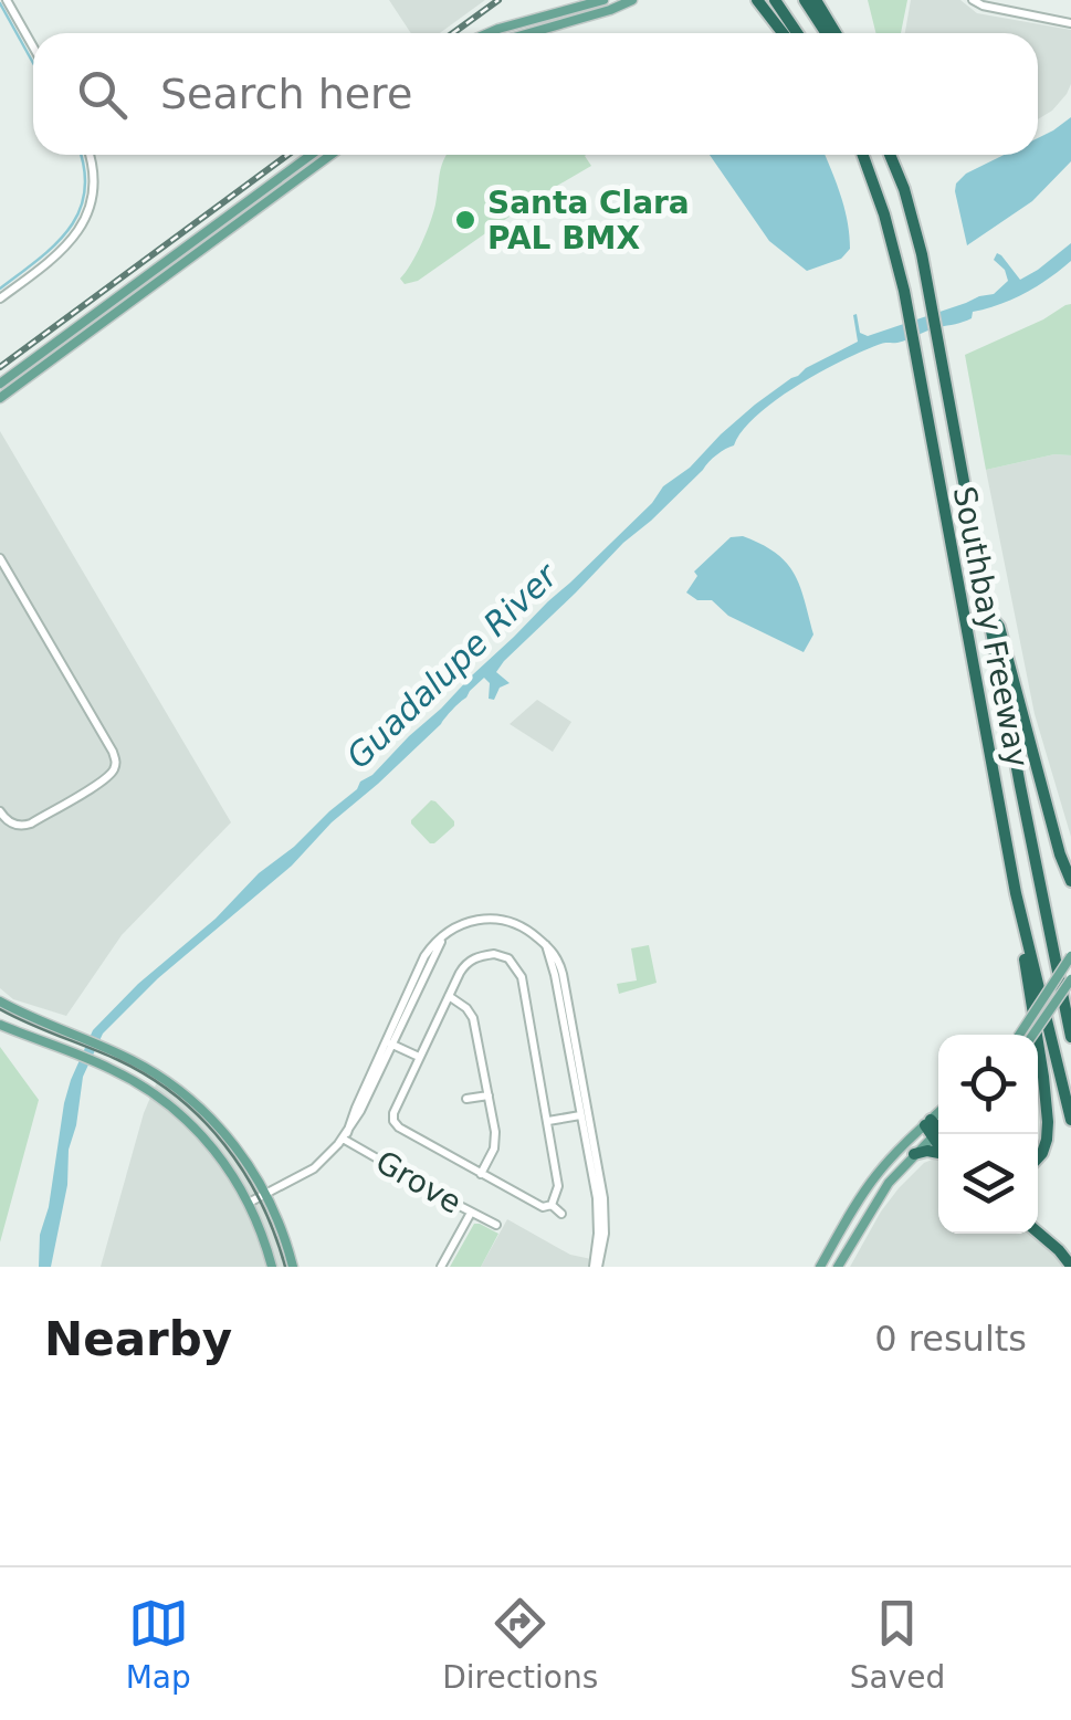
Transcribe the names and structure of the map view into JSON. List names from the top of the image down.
{
  "streets": {
    "highway": ["Southbay Freeway"],
    "street": ["Grove"]
  },
  "water": ["Guadalupe River"],
  "places": ["Santa Clara PAL BMX"],
  "page": {
    "search": "Search here",
    "heading": ["Nearby", "0 results"],
    "nav": ["Map", "Directions", "Saved"]
  }
}
